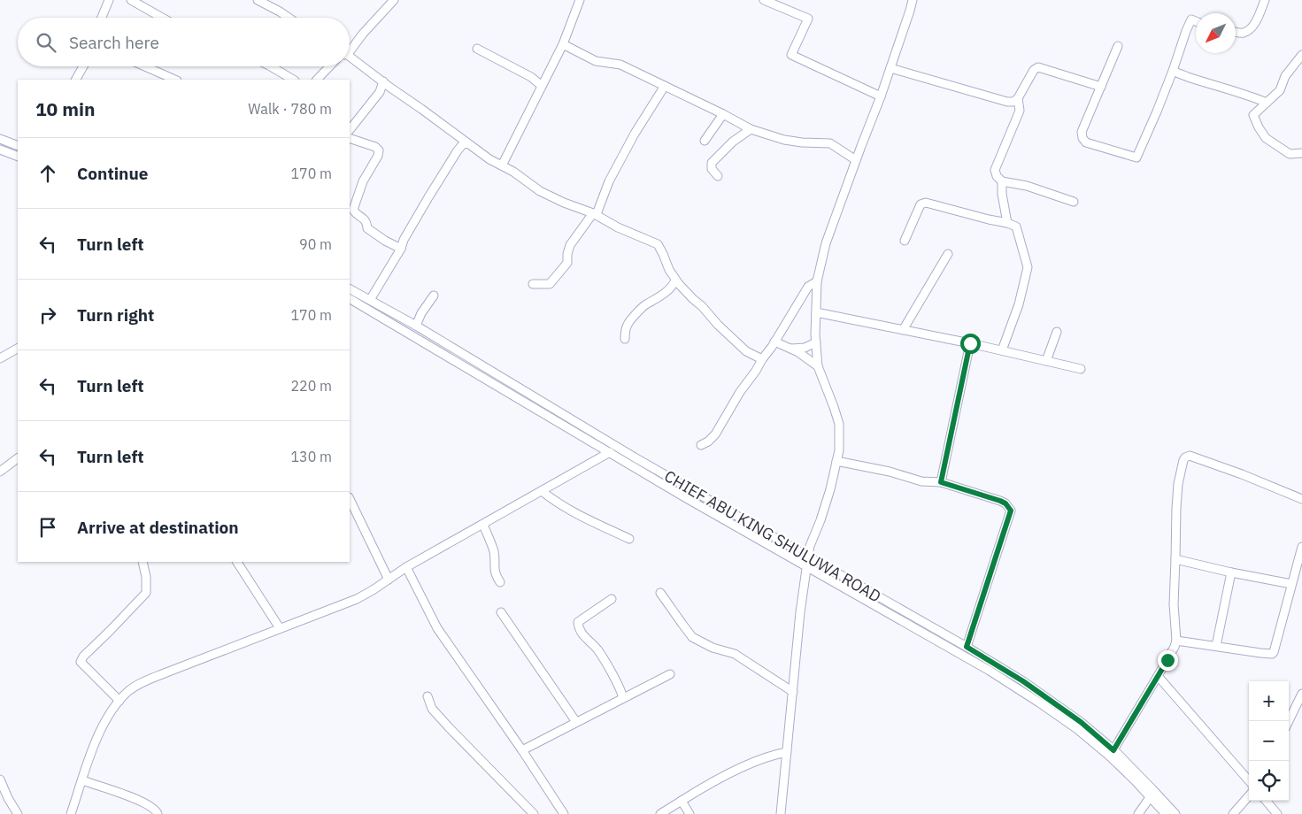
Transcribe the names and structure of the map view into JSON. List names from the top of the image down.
{
  "streets": {
    "street": ["CHIEF ABU KING SHULUWA ROAD"]
  },
  "north": "bottom left",
  "page": {
    "search": "Search here",
    "heading": ["10 min", "Walk · 780 m"],
    "list": [
      ["Continue", "170 m"],
      ["Turn left", "90 m"],
      ["Turn right", "170 m"],
      ["Turn left", "220 m"],
      ["Turn left", "130 m"],
      "Arrive at destination"
    ],
    "map_buttons": ["+", "−"]
  }
}
